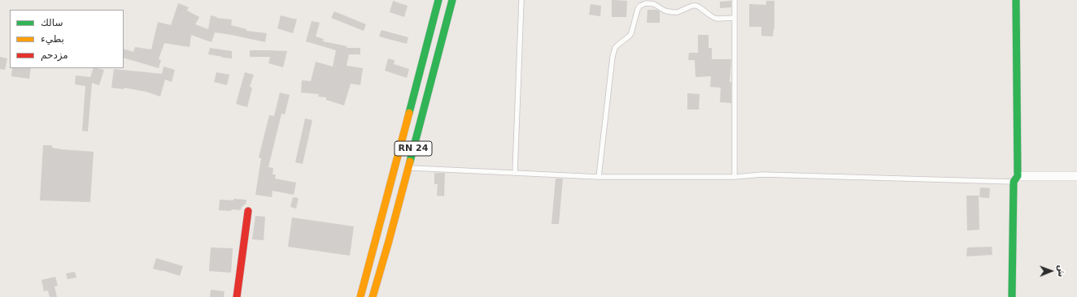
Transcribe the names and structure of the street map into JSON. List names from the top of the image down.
{
  "streets": {
    "main road": ["RN 24"]
  },
  "legend": ["سالك", "بطيء", "مزدحم"],
  "north": "right"
}
